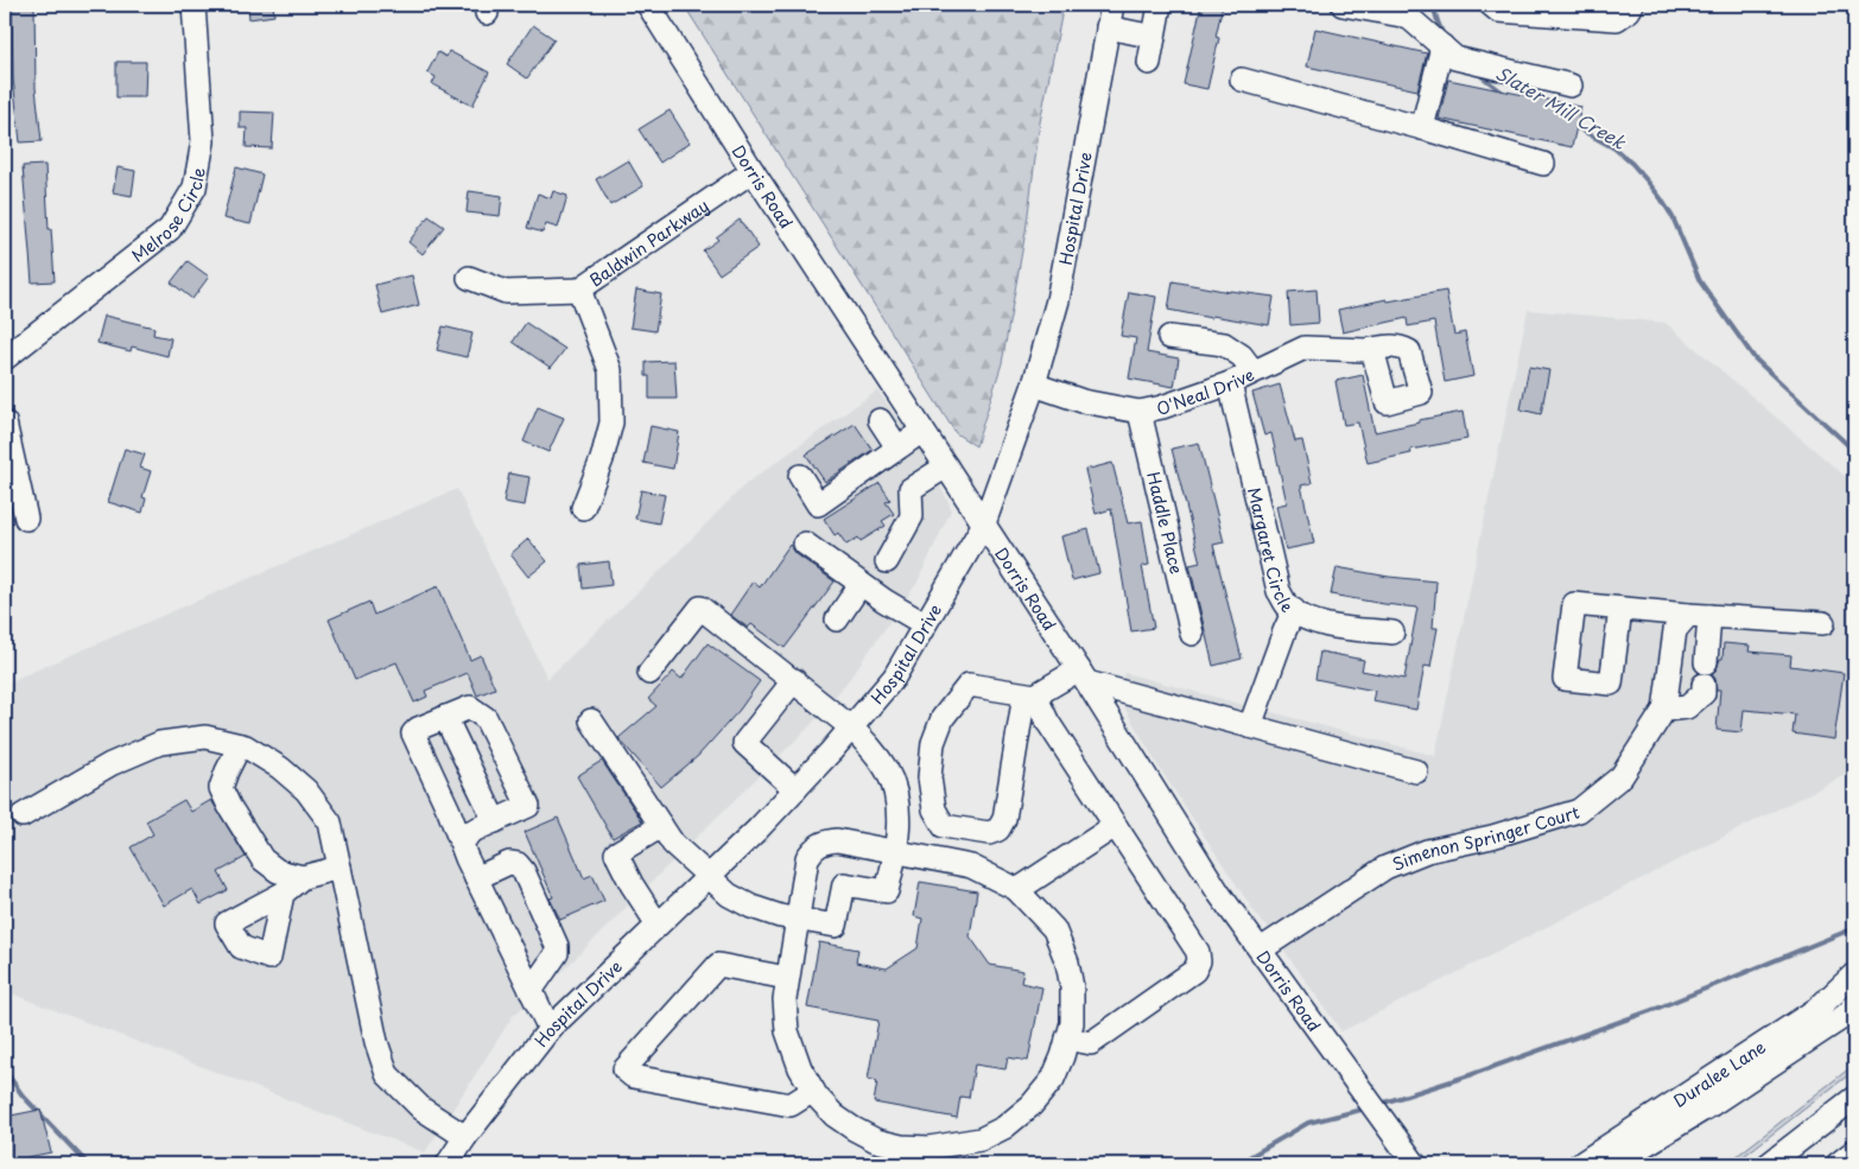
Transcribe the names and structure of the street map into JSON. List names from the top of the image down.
{
  "streets": {
    "street": [
      "Dorris Road",
      "Hospital Drive",
      "Melrose Circle",
      "Baldwin Parkway",
      "O'Neal Drive",
      "Haddle Place",
      "Margaret Circle",
      "Simenon Springer Court",
      "Duralee Lane"
    ]
  },
  "crossings": [
    ["Dorris Road", "Hospital Drive"],
    ["Dorris Road", "Baldwin Parkway"],
    ["Dorris Road", "Simenon Springer Court"],
    ["Hospital Drive", "O'Neal Drive"],
    ["O'Neal Drive", "Haddle Place"],
    ["O'Neal Drive", "Margaret Circle"]
  ],
  "water": ["Slater Mill Creek"]
}
